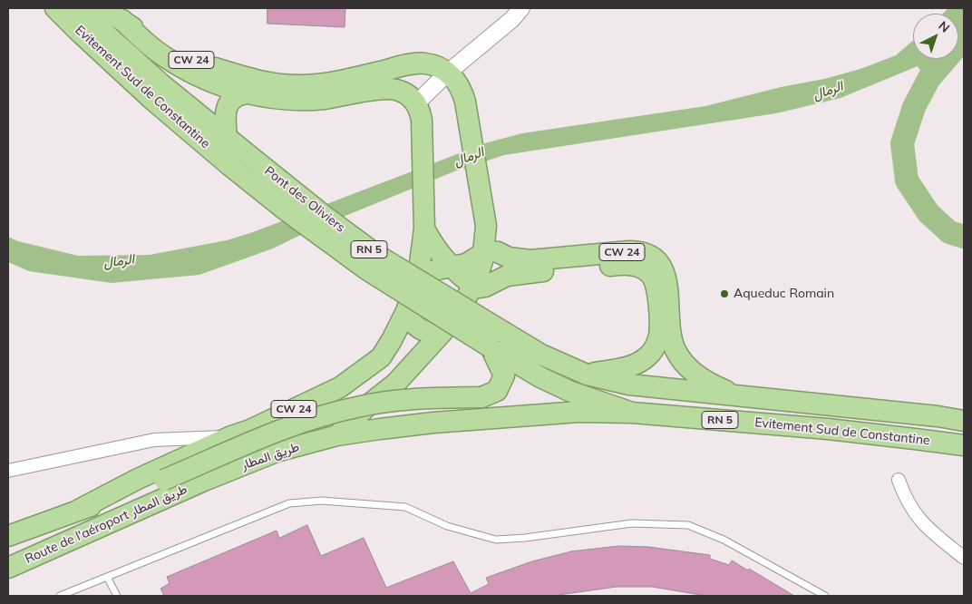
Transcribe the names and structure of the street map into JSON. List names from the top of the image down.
{
  "streets": {
    "highway": [
      "CW 24",
      "Evitement Sud de Constantine",
      "Pont des Oliviers",
      "RN 5",
      "طريق المطار",
      "Route de l'aéroport طريق المطار"
    ]
  },
  "crossings": [
    ["CW 24", "Evitement Sud de Constantine"],
    ["CW 24", "طريق المطار"],
    ["CW 24", "Route de l'aéroport طريق المطار"],
    ["Evitement Sud de Constantine", "Pont des Oliviers"],
    ["Evitement Sud de Constantine", "Route de l'aéroport طريق المطار"],
    ["Pont des Oliviers", "Route de l'aéroport طريق المطار"],
    ["طريق المطار", "Route de l'aéroport طريق المطار"]
  ],
  "water": ["الرمال"],
  "places": ["Aqueduc Romain"],
  "north": "top right"
}
